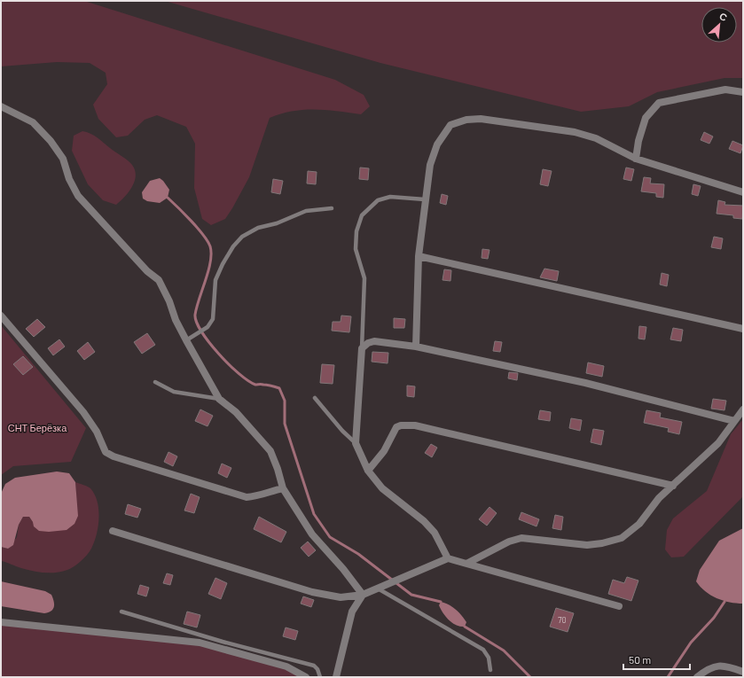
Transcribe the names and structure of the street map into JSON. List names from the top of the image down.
{
  "parks": ["СНТ Берёзка"],
  "house_numbers": ["70"],
  "scale_bar": "50 m",
  "north": "top right"
}
